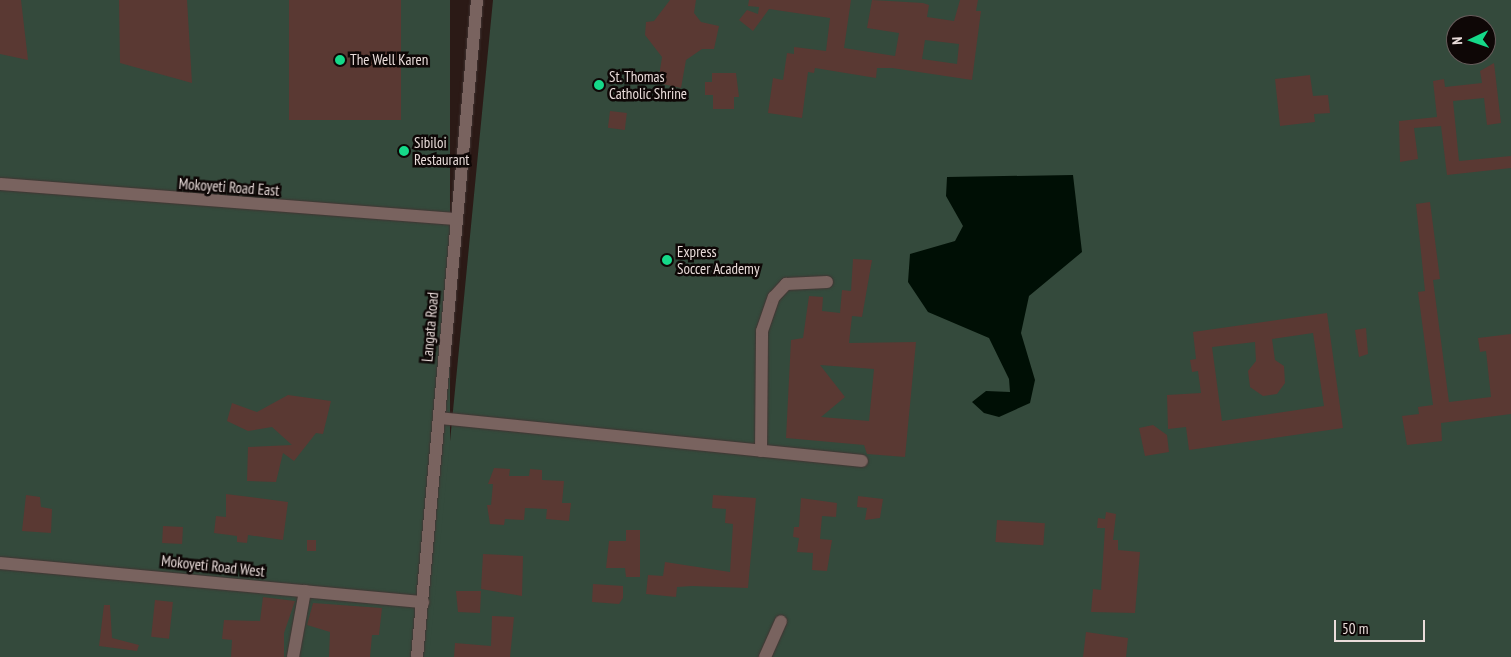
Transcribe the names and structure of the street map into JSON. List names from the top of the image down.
{
  "streets": {
    "street": ["Mokoyeti Road East", "Langata Road", "Mokoyeti Road West"]
  },
  "crossings": [
    ["Mokoyeti Road East", "Langata Road"],
    ["Langata Road", "Mokoyeti Road West"]
  ],
  "places": [
    "The Well Karen",
    "St. Thomas Catholic Shrine",
    "Sibiloi Restaurant",
    "Express Soccer Academy"
  ],
  "scale_bar": "50 m",
  "north": "left"
}
